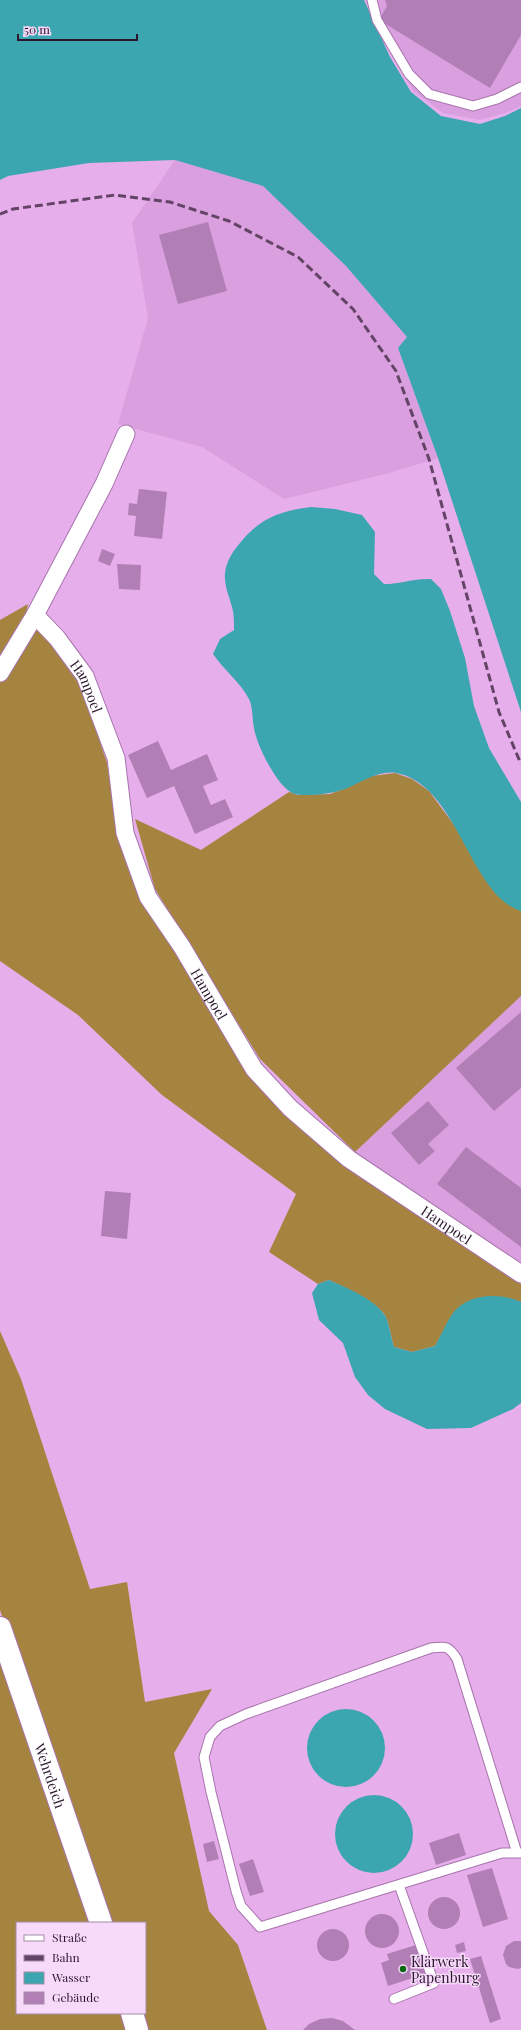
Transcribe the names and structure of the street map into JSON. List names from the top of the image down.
{
  "streets": {
    "street": ["Hampoel", "Wehrdeich"]
  },
  "places": ["Klärwerk Papenburg"],
  "legend": [
    "Straße",
    "Bahn",
    "Wasser",
    "Gebäude"
  ],
  "scale_bar": "50 m"
}
